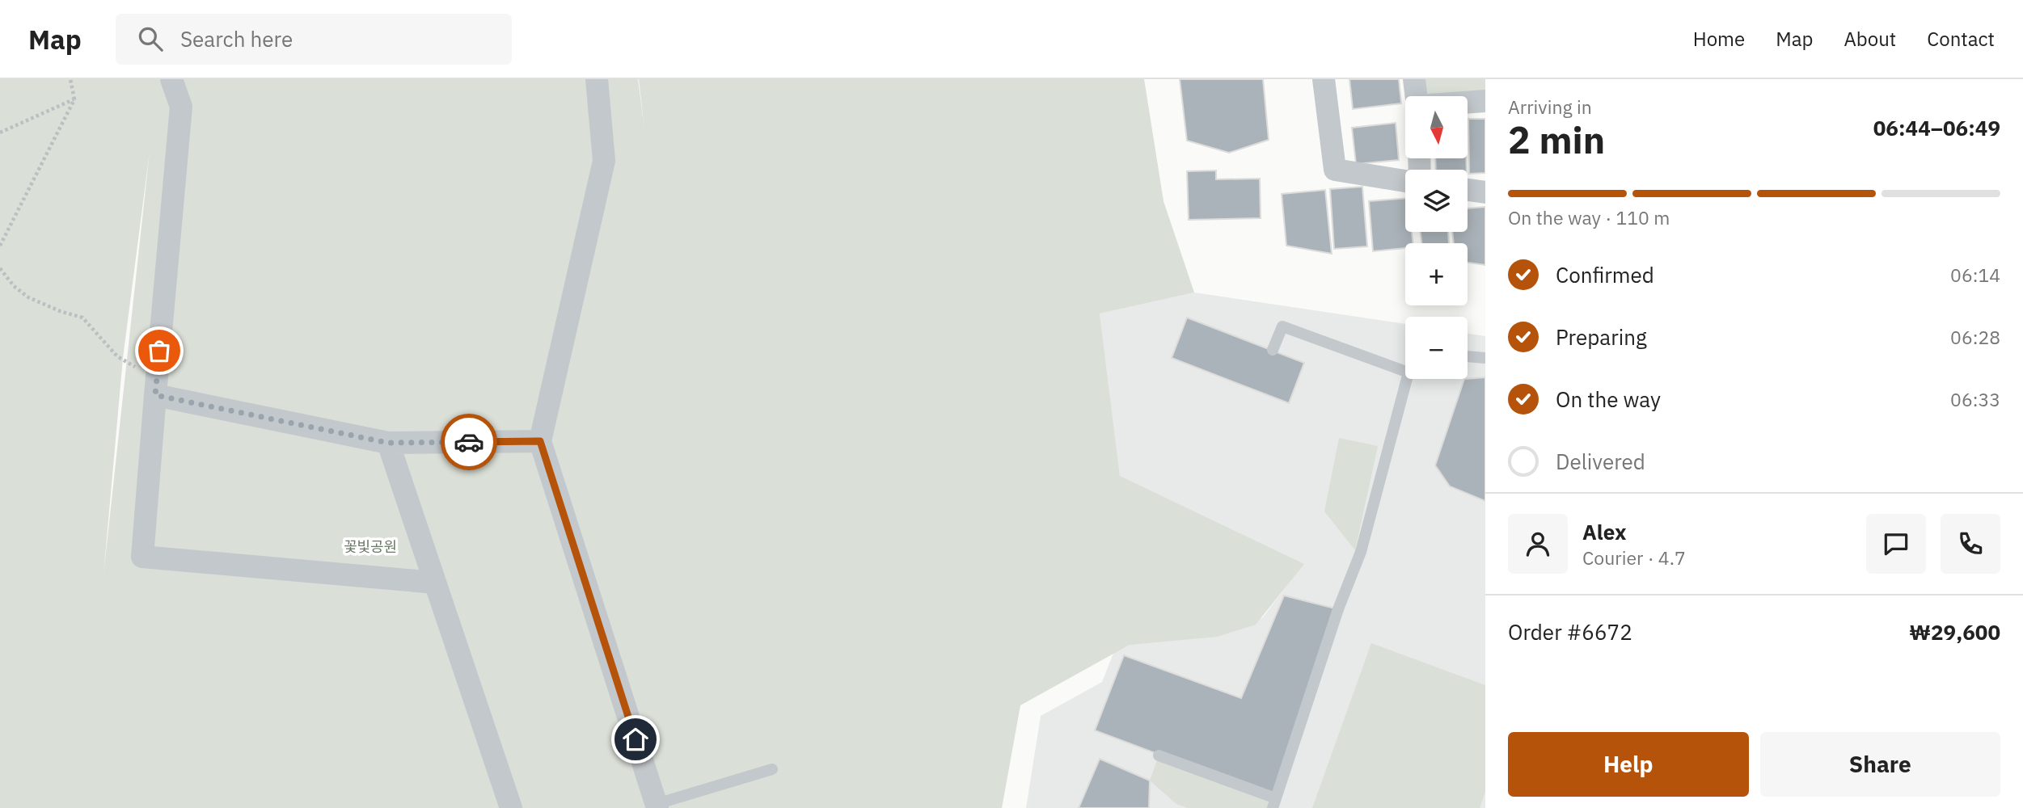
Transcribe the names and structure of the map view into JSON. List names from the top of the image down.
{
  "parks": ["꽃빛공원"],
  "north": "bottom",
  "page": {
    "header": "Map",
    "search": "Search here",
    "nav": [
      "Home",
      "Map",
      "About",
      "Contact"
    ],
    "heading": ["2 min", "Arriving in", "06:44–06:49"],
    "panel": [
      "Alex",
      "Courier · 4.7",
      "Order #6672",
      "₩29,600"
    ],
    "map_buttons": ["+", "−"],
    "bar": "On the way · 110 m",
    "list": [
      ["Confirmed", "06:14"],
      ["Preparing", "06:28"],
      ["On the way", "06:33"],
      "Delivered"
    ],
    "buttons": ["Help", "Share"]
  }
}
